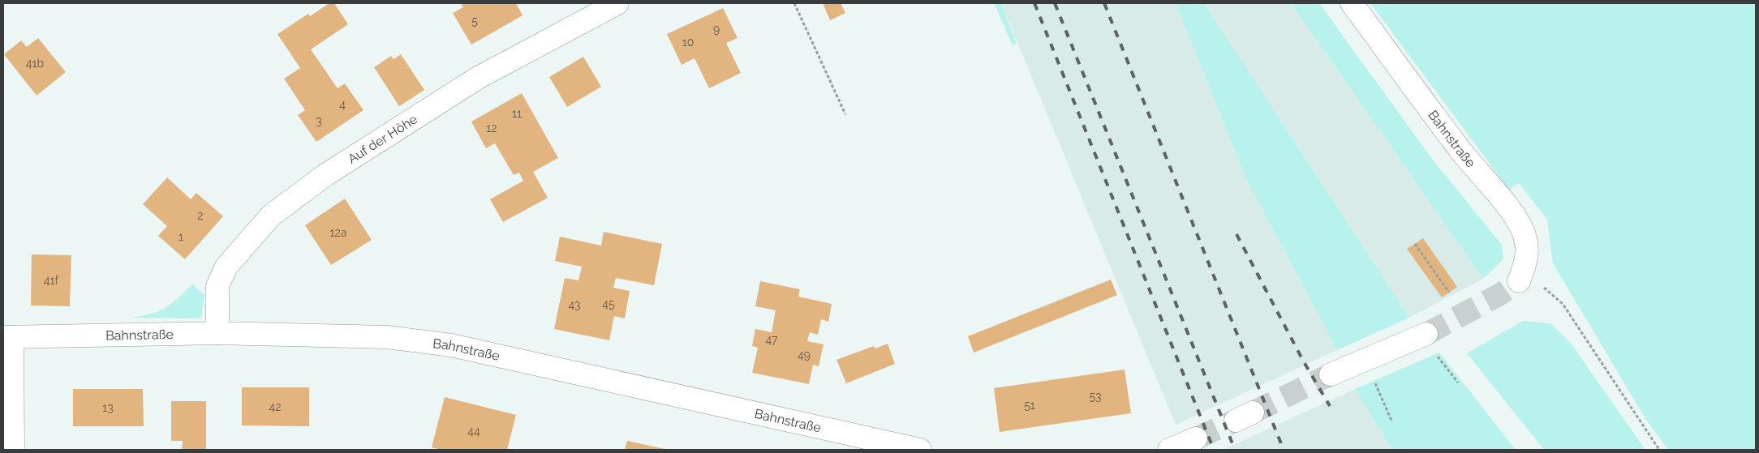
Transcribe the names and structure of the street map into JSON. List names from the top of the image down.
{
  "streets": {
    "street": ["Auf der Höhe", "Bahnstraße"]
  },
  "crossings": [
    ["Auf der Höhe", "Bahnstraße"]
  ],
  "house_numbers": [
    "5",
    "9",
    "10",
    "41b",
    "4",
    "11",
    "3",
    "12",
    "2",
    "12a",
    "1",
    "41f",
    "45",
    "43",
    "47",
    "49",
    "53",
    "51",
    "42",
    "13",
    "44"
  ]
}
